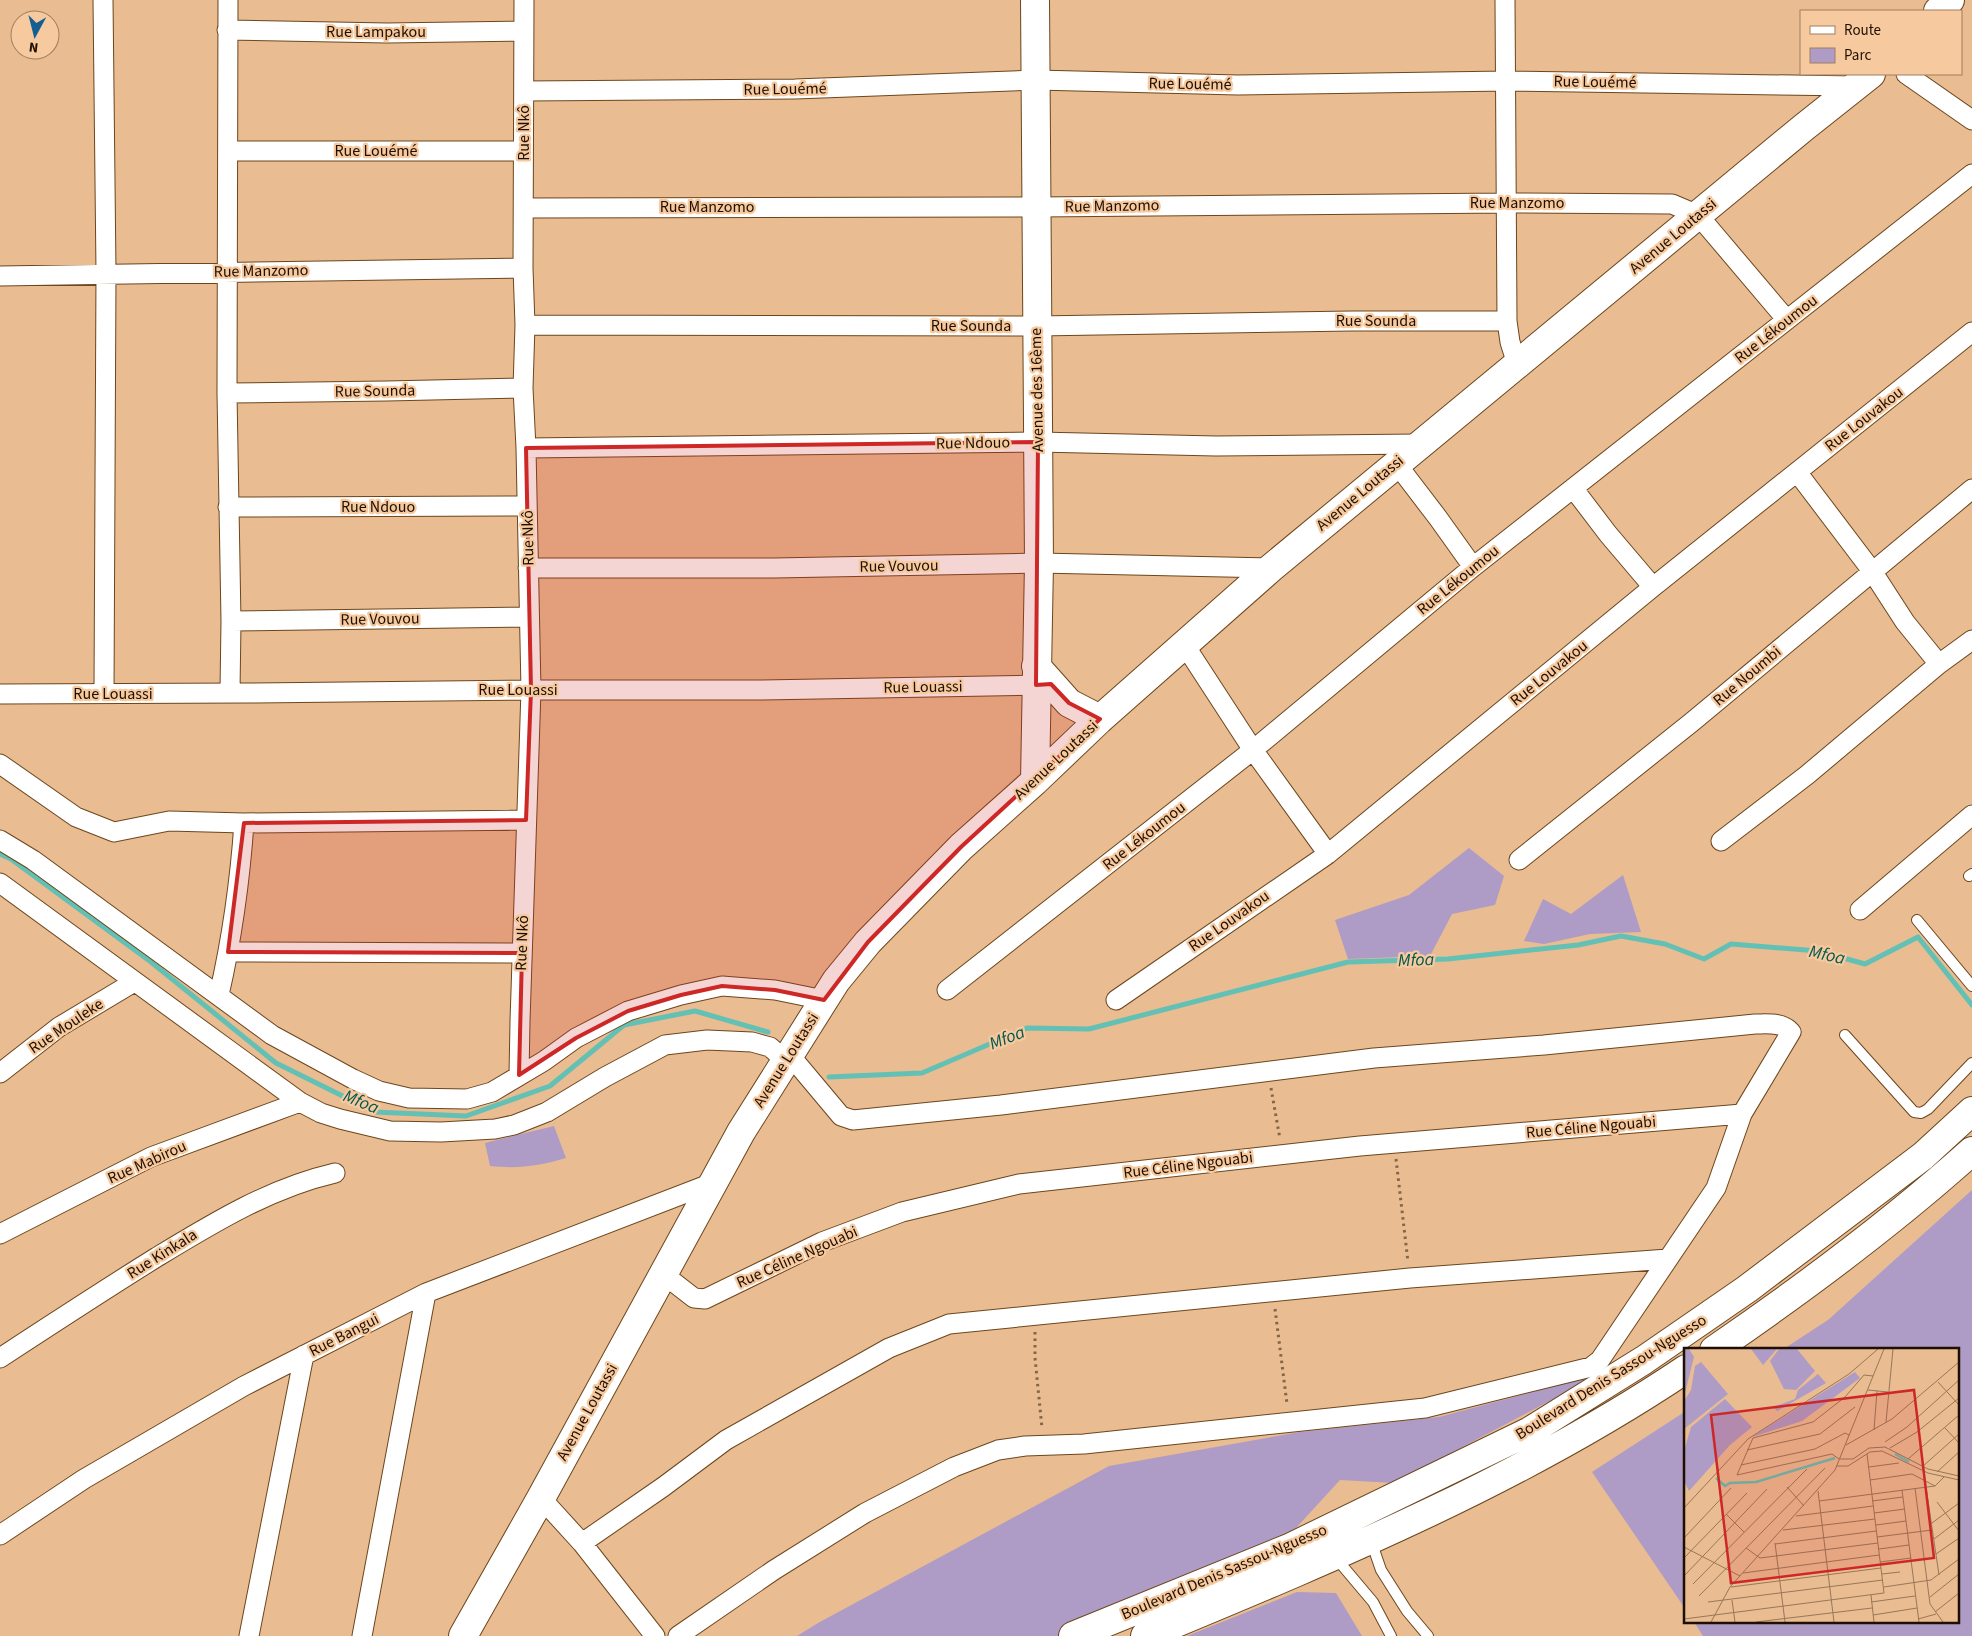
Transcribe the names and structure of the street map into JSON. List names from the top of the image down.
{
  "streets": {
    "main road": ["Avenue Loutassi", "Avenue des 16ème", "Boulevard Denis Sassou-Nguesso"],
    "street": [
      "Rue Lampakou",
      "Rue Louémé",
      "Rue Nkô",
      "Rue Manzomo",
      "Rue Sounda",
      "Rue Lékoumou",
      "Rue Louvakou",
      "Rue Ndouo",
      "Rue Vouvou",
      "Rue Noumbi",
      "Rue Louassi",
      "Rue Mouleke",
      "Rue Céline Ngouabi",
      "Rue Mabirou",
      "Rue Kinkala",
      "Rue Bangui"
    ]
  },
  "crossings": [
    ["Rue Lampakou", "Rue Nkô"],
    ["Rue Louémé", "Rue Nkô"],
    ["Rue Louémé", "Avenue Loutassi"],
    ["Rue Louémé", "Avenue des 16ème"],
    ["Rue Nkô", "Rue Manzomo"],
    ["Rue Nkô", "Rue Sounda"],
    ["Rue Nkô", "Rue Ndouo"],
    ["Rue Nkô", "Rue Vouvou"],
    ["Rue Nkô", "Rue Louassi"],
    ["Rue Manzomo", "Avenue Loutassi"],
    ["Rue Manzomo", "Avenue des 16ème"],
    ["Avenue Loutassi", "Avenue des 16ème"],
    ["Avenue Loutassi", "Rue Ndouo"],
    ["Avenue Loutassi", "Rue Vouvou"],
    ["Avenue Loutassi", "Rue Céline Ngouabi"],
    ["Avenue Loutassi", "Rue Bangui"],
    ["Rue Sounda", "Avenue des 16ème"],
    ["Avenue des 16ème", "Rue Ndouo"],
    ["Avenue des 16ème", "Rue Vouvou"],
    ["Avenue des 16ème", "Rue Louassi"]
  ],
  "water": ["Mfoa"],
  "legend": ["Route", "Parc"],
  "north": "bottom"
}
